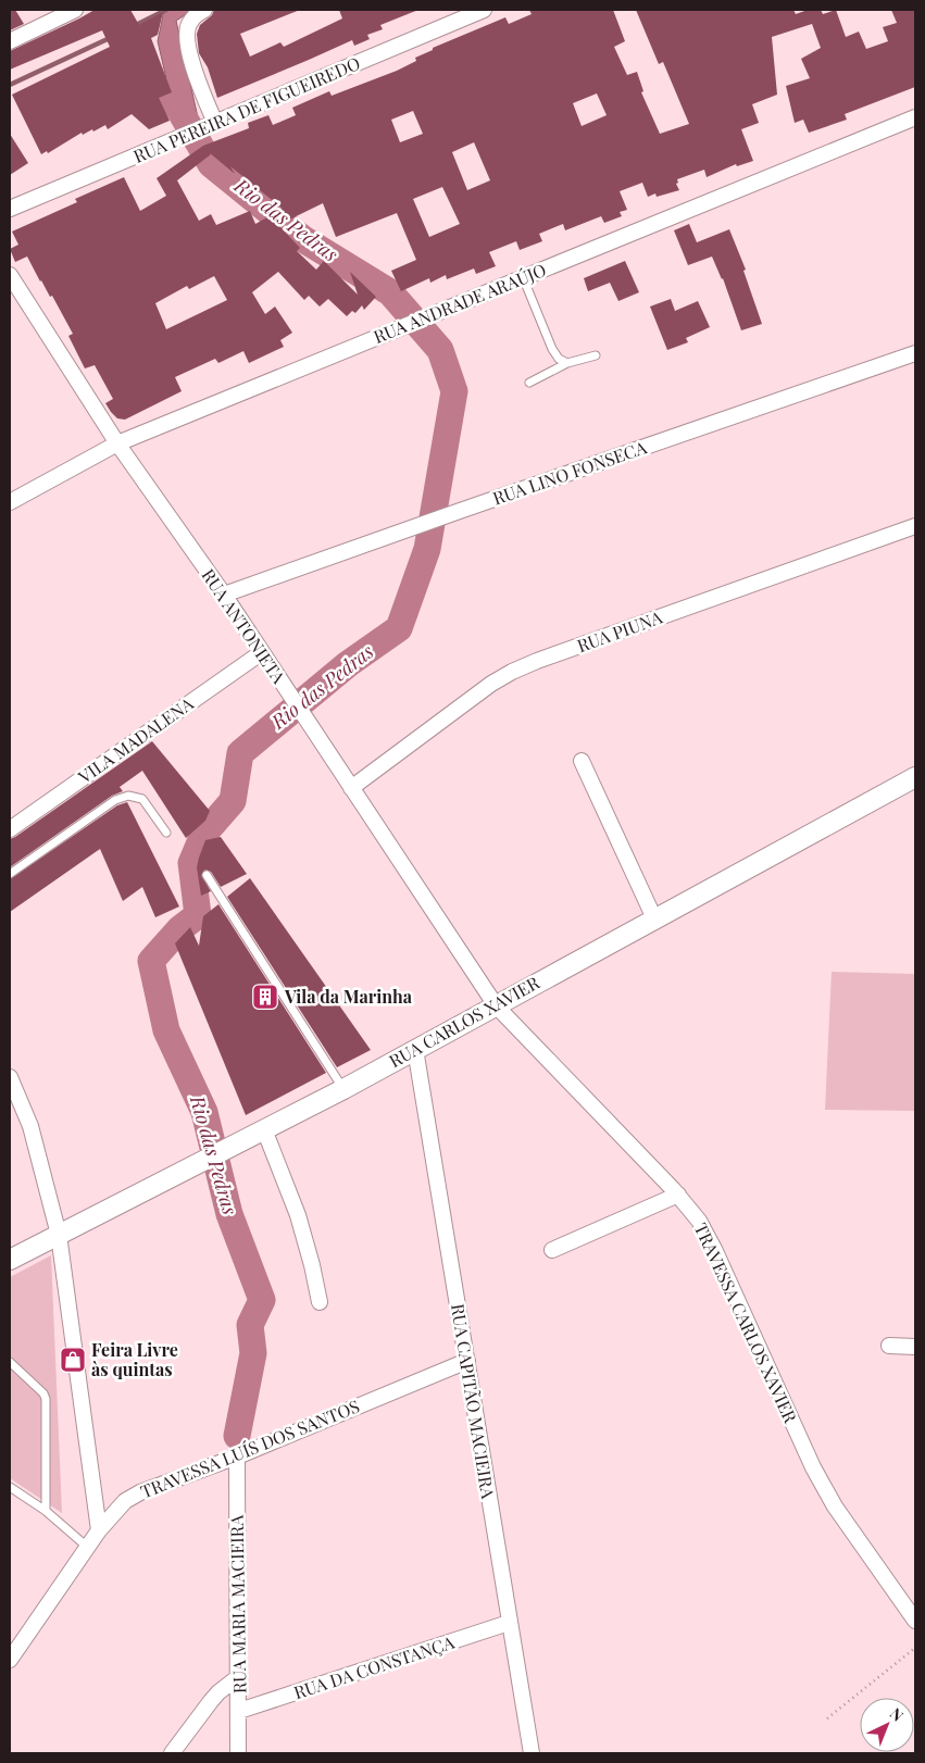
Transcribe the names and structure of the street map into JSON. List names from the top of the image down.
{
  "streets": {
    "street": [
      "RUA PEREIRA DE FIGUEIREDO",
      "RUA ANDRADE ARAÚJO",
      "RUA LINO FONSECA",
      "RUA ANTONIETA",
      "RUA PIUNA",
      "VILA MADALENA",
      "RUA CARLOS XAVIER",
      "TRAVESSA CARLOS XAVIER",
      "RUA CAPITÃO MACIEIRA",
      "TRAVESSA LUÍS DOS SANTOS",
      "RUA MARIA MACIEIRA",
      "RUA DA CONSTANÇA"
    ]
  },
  "crossings": [
    ["RUA ANDRADE ARAÚJO", "RUA ANTONIETA"],
    ["RUA LINO FONSECA", "RUA ANTONIETA"],
    ["RUA ANTONIETA", "RUA PIUNA"],
    ["RUA ANTONIETA", "VILA MADALENA"],
    ["RUA ANTONIETA", "RUA CARLOS XAVIER"],
    ["RUA ANTONIETA", "TRAVESSA CARLOS XAVIER"],
    ["RUA CARLOS XAVIER", "TRAVESSA CARLOS XAVIER"],
    ["RUA CARLOS XAVIER", "RUA CAPITÃO MACIEIRA"],
    ["RUA CAPITÃO MACIEIRA", "TRAVESSA LUÍS DOS SANTOS"],
    ["RUA CAPITÃO MACIEIRA", "RUA DA CONSTANÇA"],
    ["TRAVESSA LUÍS DOS SANTOS", "RUA MARIA MACIEIRA"],
    ["RUA MARIA MACIEIRA", "RUA DA CONSTANÇA"]
  ],
  "water": ["Rio das Pedras"],
  "places": {
    "building": ["Vila da Marinha"],
    "shop": ["Feira Livre às quintas"]
  },
  "north": "top right"
}
